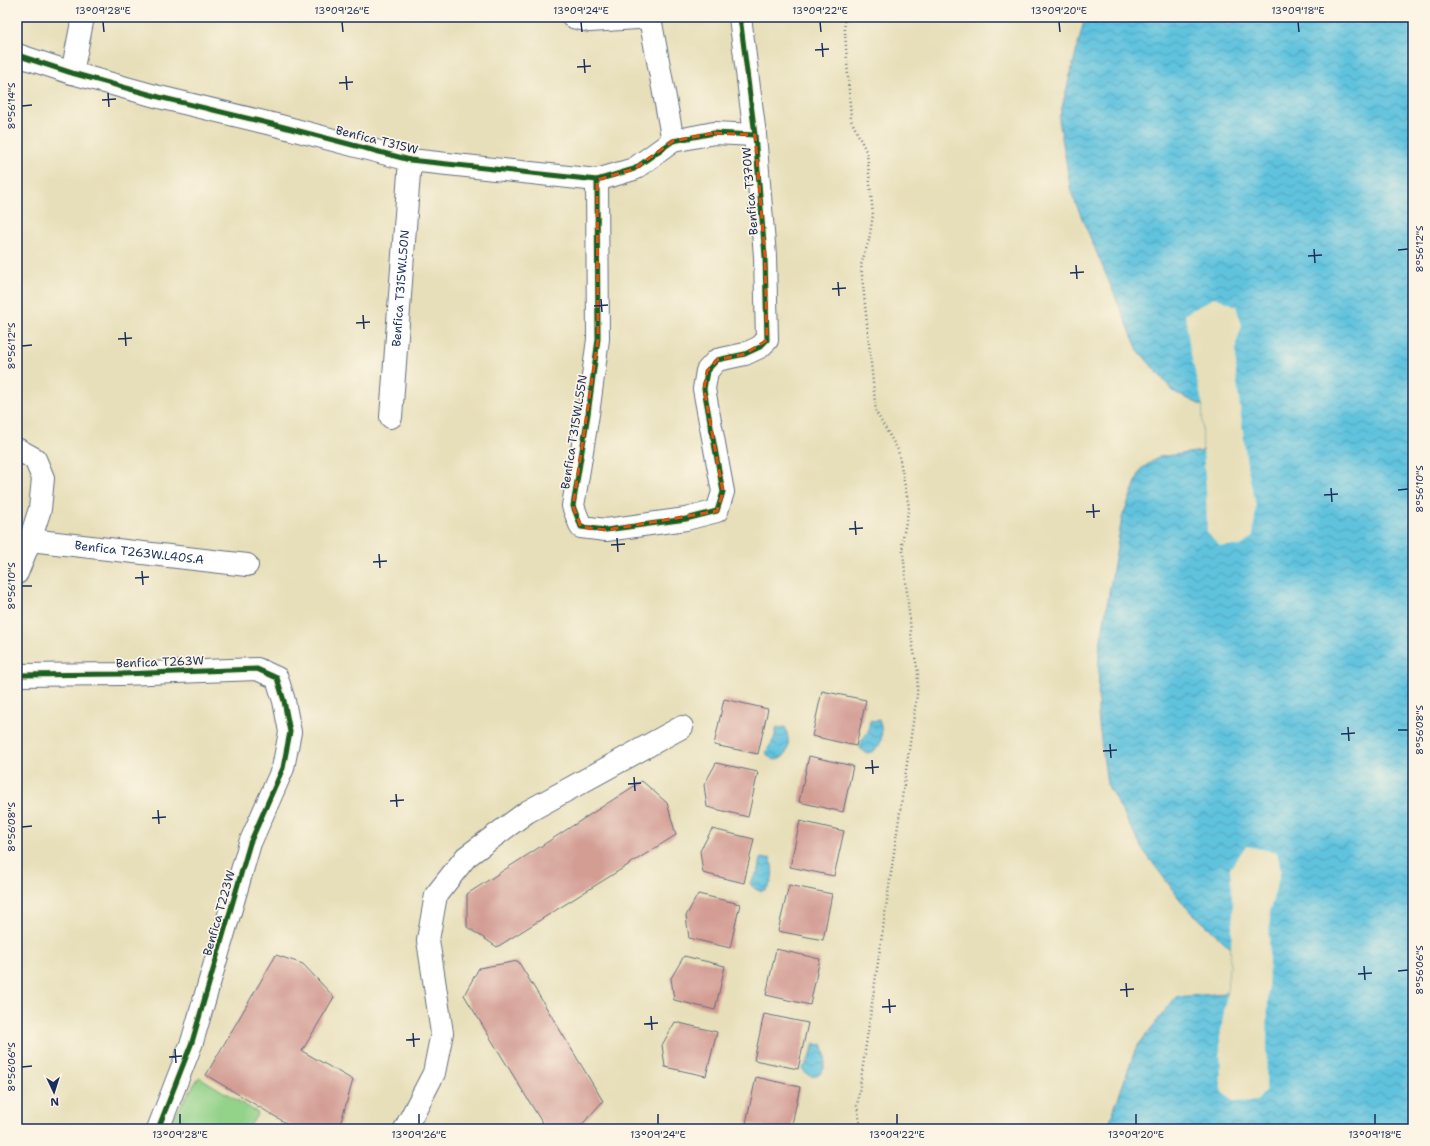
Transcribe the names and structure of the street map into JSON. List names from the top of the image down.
{
  "streets": {
    "street": [
      "Benfica T315W",
      "Benfica T370W",
      "Benfica T315W.L50N",
      "Benfica T315W.L55N",
      "Benfica T263W.L40S.A",
      "Benfica T263W",
      "Benfica T223W"
    ]
  },
  "crossings": [
    ["Benfica T315W", "Benfica T370W"],
    ["Benfica T315W", "Benfica T315W.L50N"],
    ["Benfica T315W", "Benfica T315W.L55N"],
    ["Benfica T370W", "Benfica T315W.L55N"],
    ["Benfica T263W", "Benfica T223W"]
  ],
  "north": "bottom",
  "coordinates": [
    "13°09'28\"E",
    "13°09'26\"E",
    "13°09'24\"E",
    "13°09'22\"E",
    "13°09'20\"E",
    "13°09'18\"E",
    "8°56'14\"S",
    "8°56'12\"S",
    "8°56'10\"S",
    "8°56'08\"S",
    "8°56'06\"S"
  ]
}
